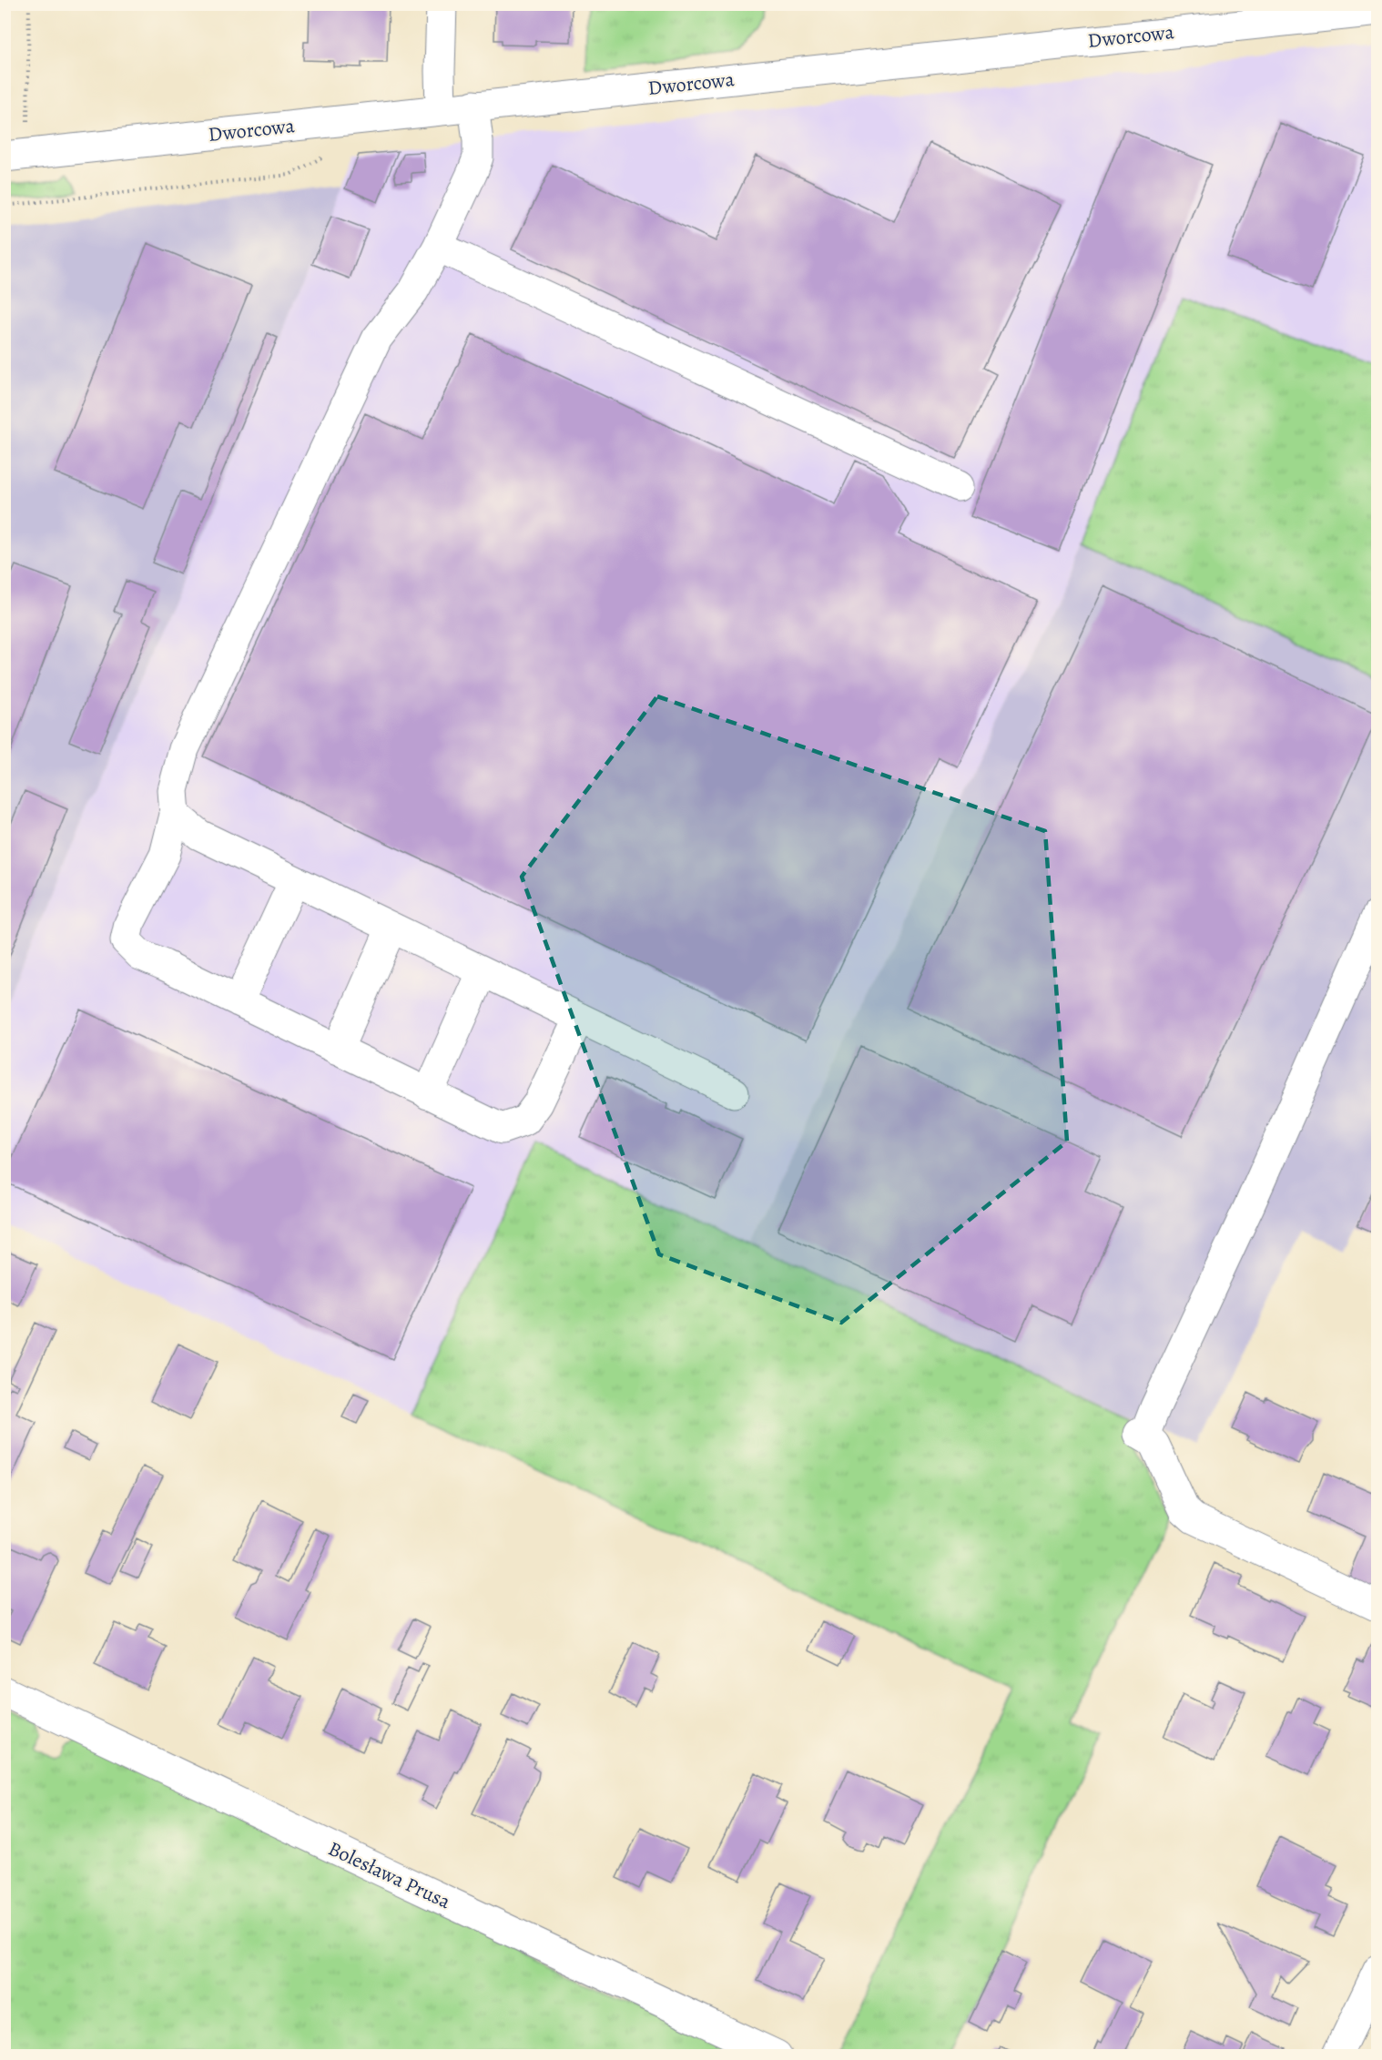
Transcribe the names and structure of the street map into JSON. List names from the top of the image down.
{
  "streets": {
    "street": ["Dworcowa", "Bolesława Prusa"]
  }
}
